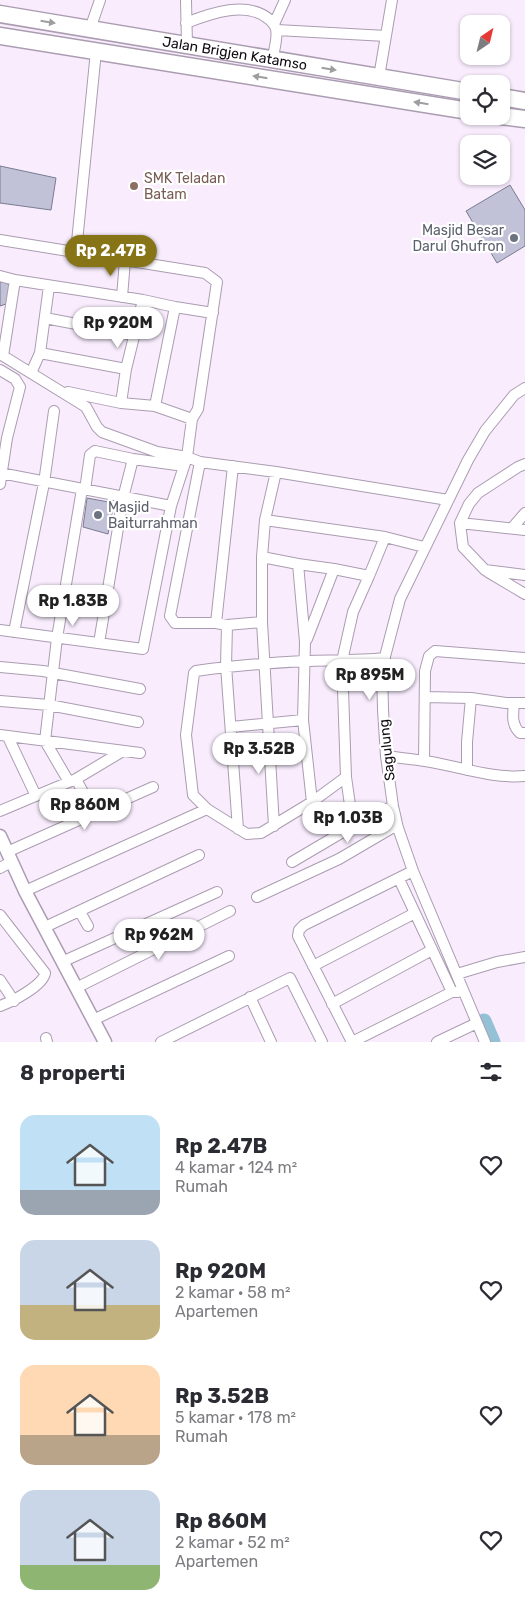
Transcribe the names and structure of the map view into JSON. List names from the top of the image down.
{
  "streets": {
    "highway": ["Jalan Brigjen Katamso"],
    "street": ["Sagulung"]
  },
  "places": ["SMK Teladan Batam", "Masjid Besar Darul Ghufron", "Masjid Baiturrahman"],
  "north": "top right",
  "page": {
    "price": [
      "Rp 2.47B",
      "Rp 920M",
      "Rp 1.83B",
      "Rp 895M",
      "Rp 3.52B",
      "Rp 860M",
      "Rp 1.03B",
      "Rp 962M"
    ],
    "heading": "8 properti",
    "list": [
      {
        "name": "Rp 2.47B",
        "note": "4 kamar · 124 m² · Rumah"
      },
      {
        "name": "Rp 920M",
        "note": "2 kamar · 58 m² · Apartemen"
      },
      {
        "name": "Rp 3.52B",
        "note": "5 kamar · 178 m² · Rumah"
      },
      {
        "name": "Rp 860M",
        "note": "2 kamar · 52 m² · Apartemen"
      }
    ]
  }
}
